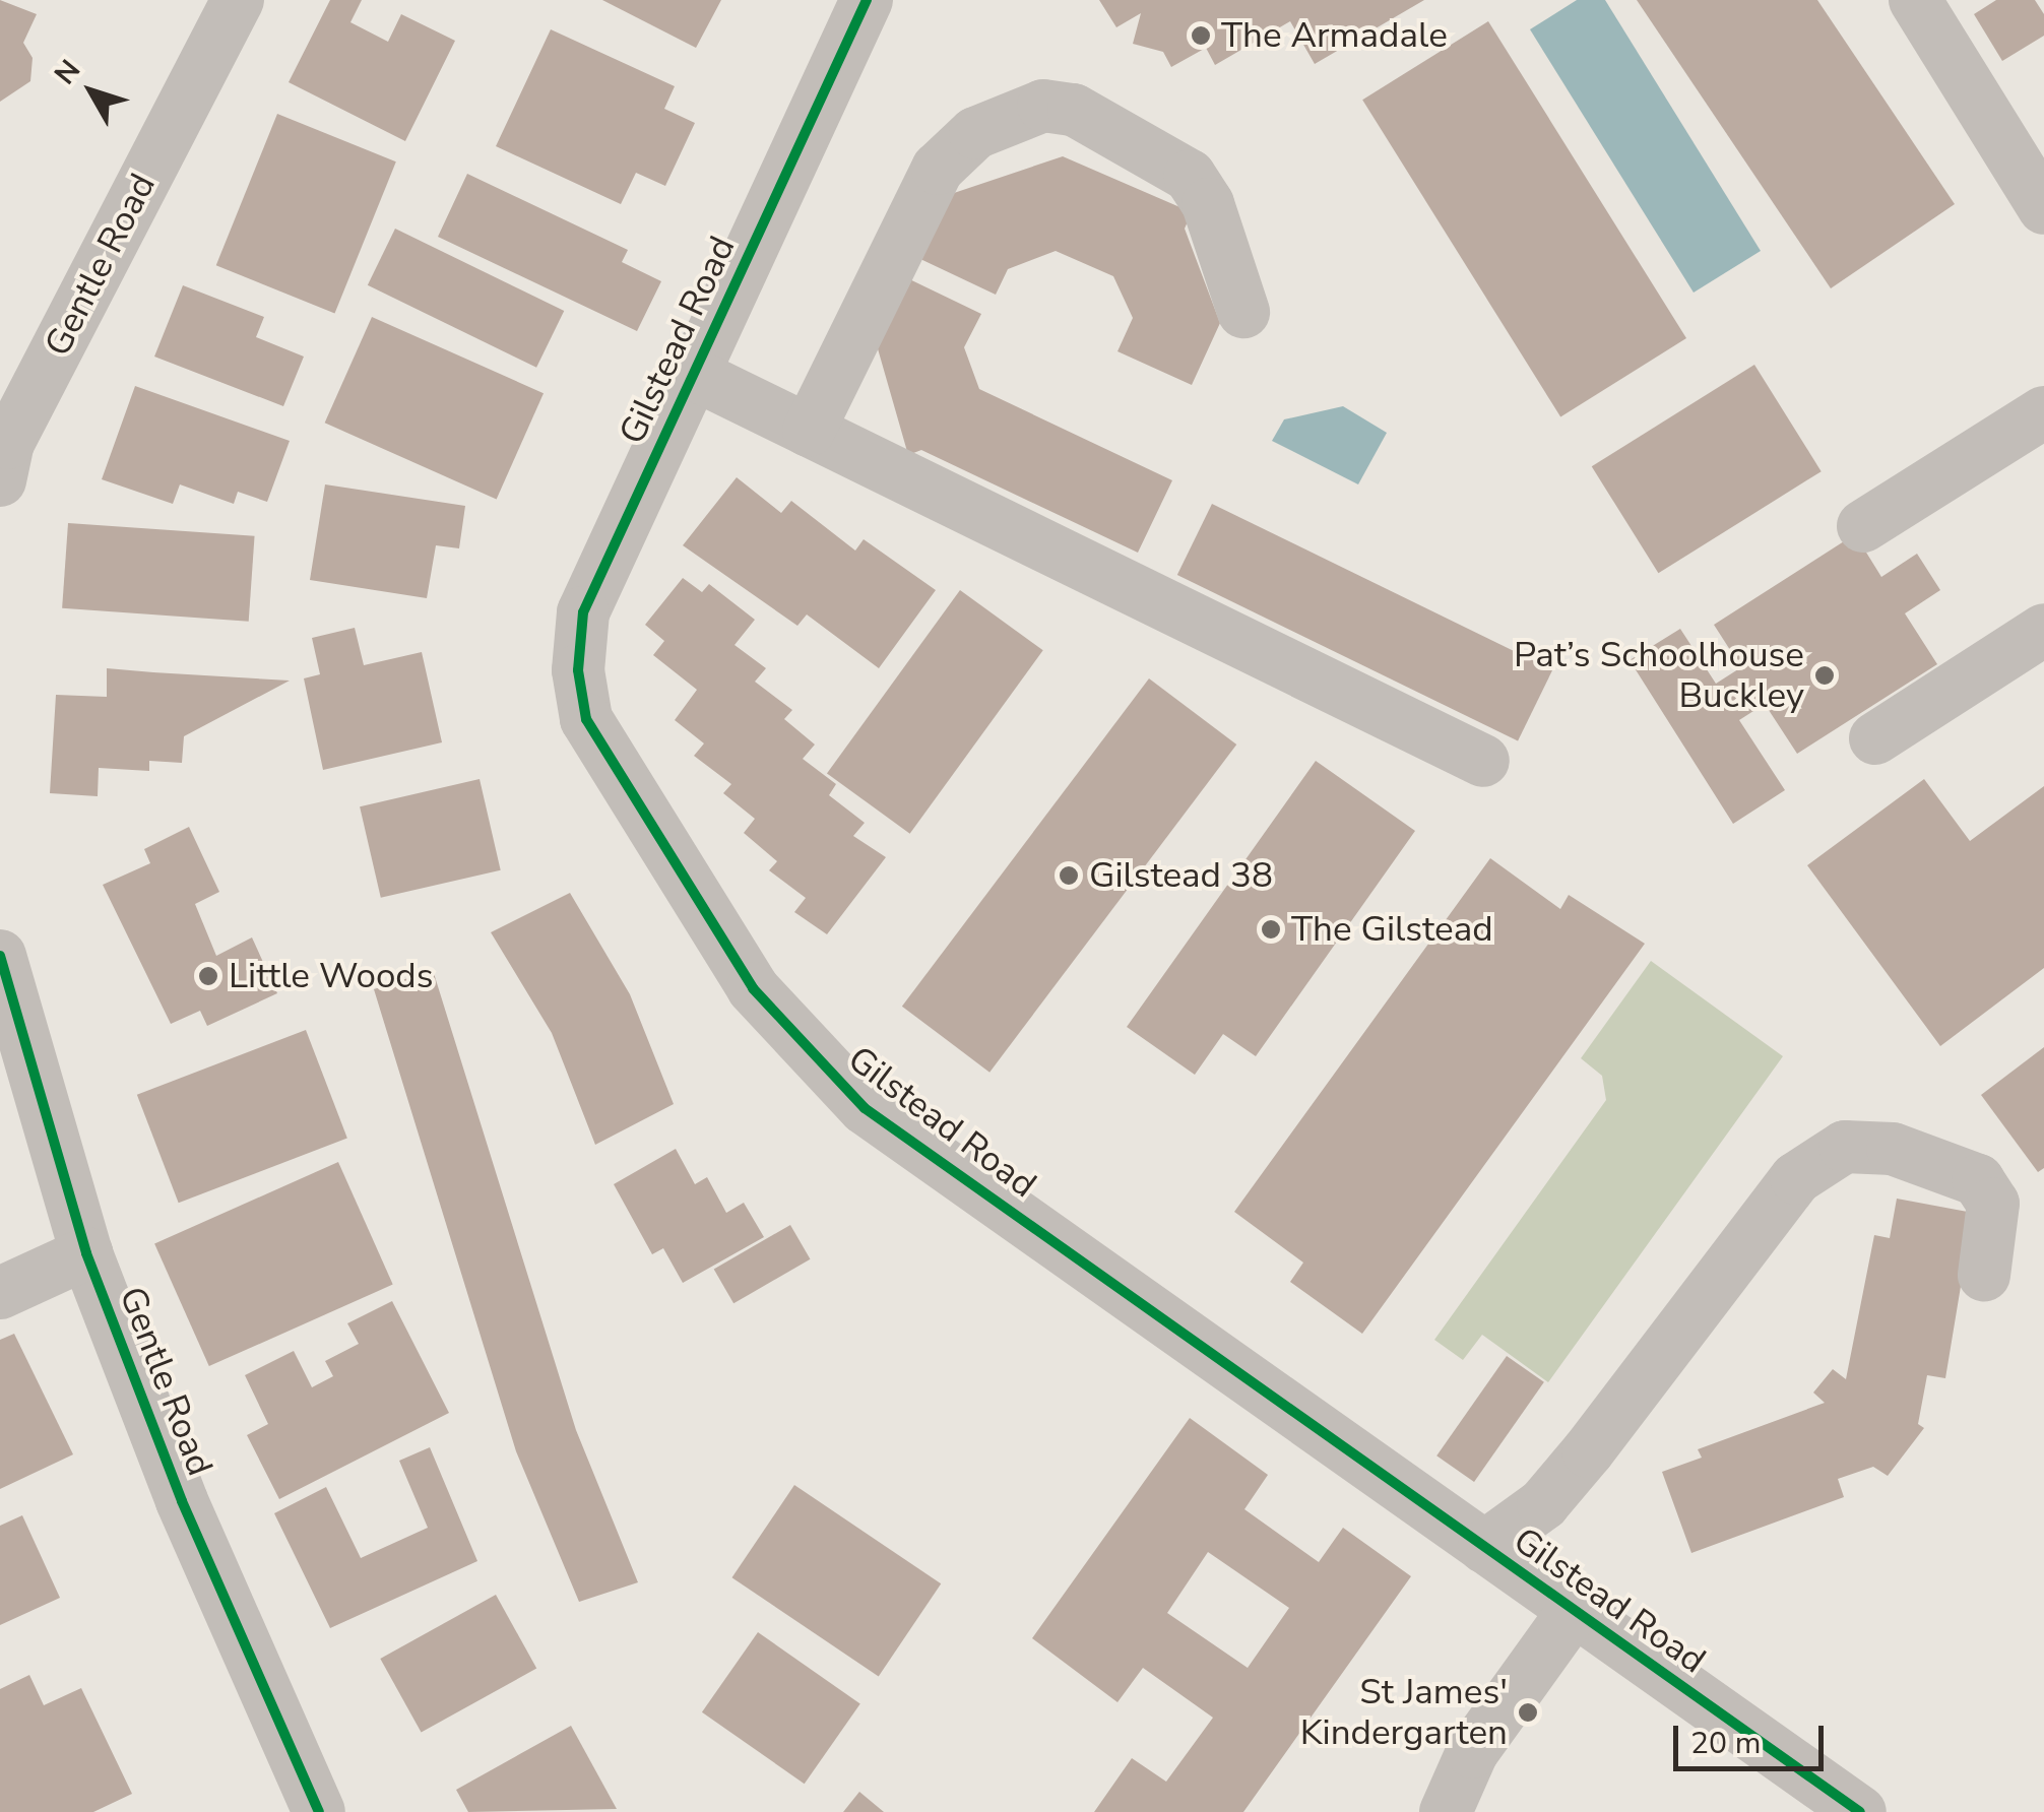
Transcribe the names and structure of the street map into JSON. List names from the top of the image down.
{
  "streets": {
    "street": ["Gentle Road", "Gilstead Road"]
  },
  "places": [
    "The Armadale",
    "Pat’s Schoolhouse Buckley",
    "Gilstead 38",
    "The Gilstead",
    "Little Woods",
    "St James' Kindergarten"
  ],
  "scale_bar": "20 m",
  "north": "top left"
}
